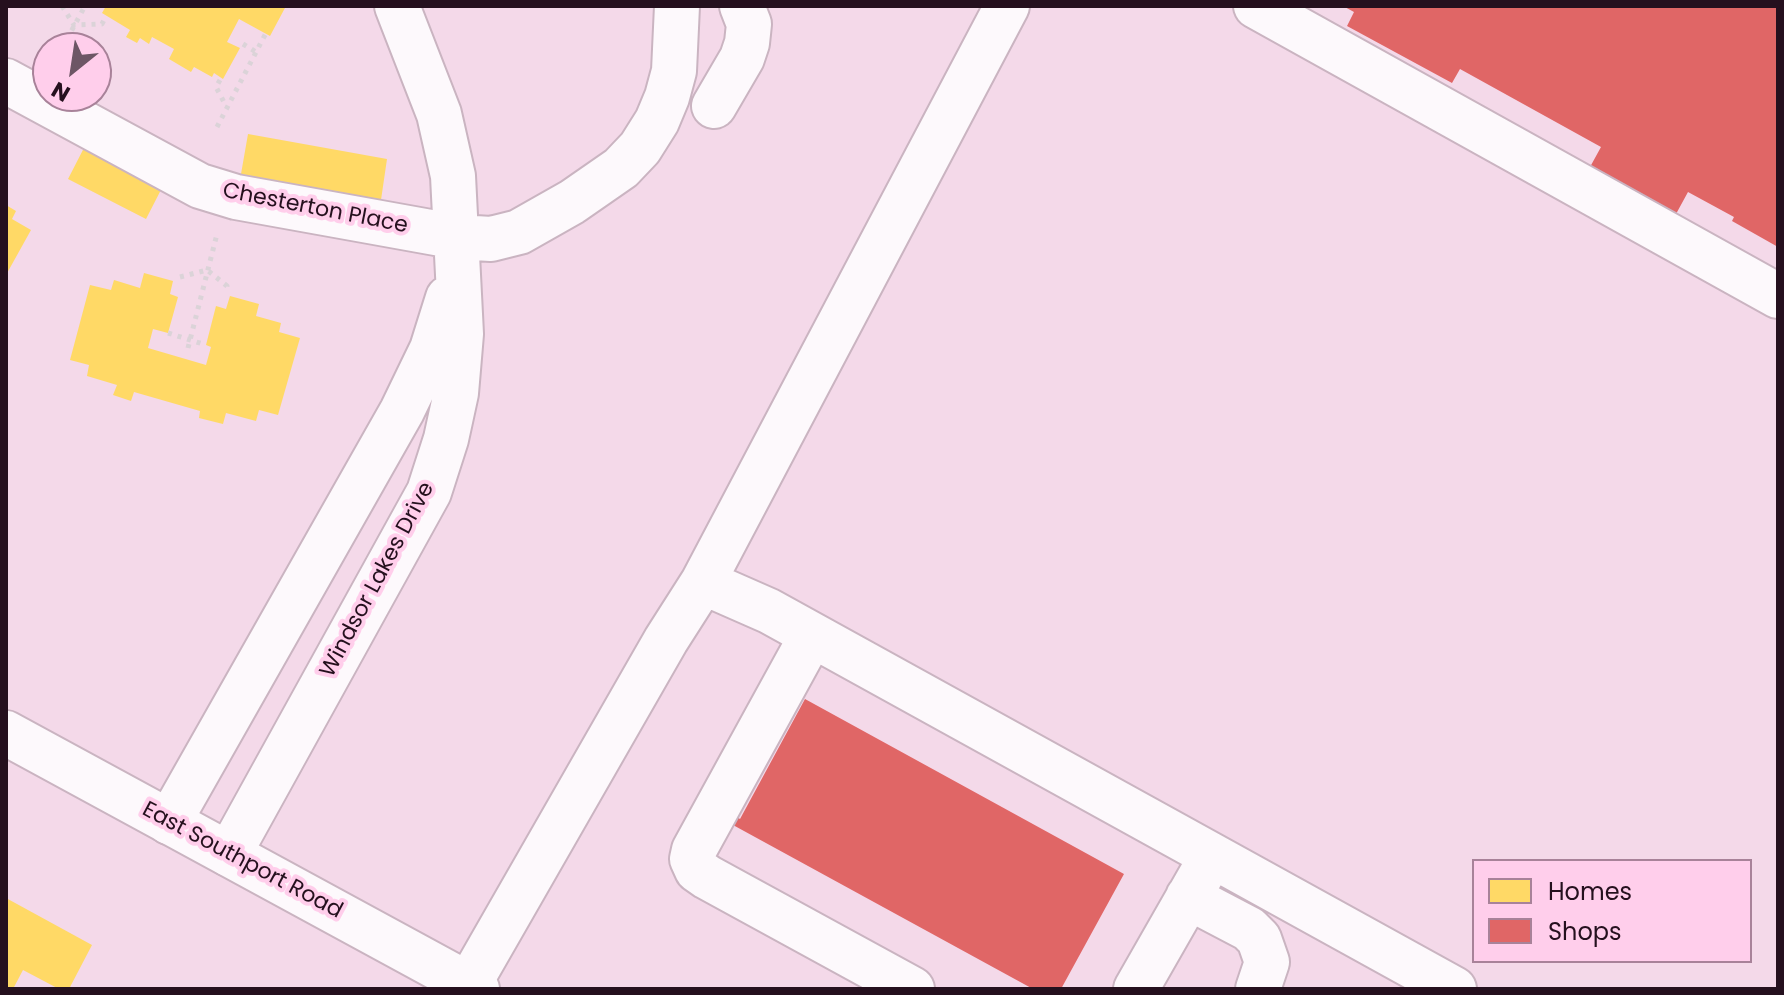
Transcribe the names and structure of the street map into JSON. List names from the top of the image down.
{
  "streets": {
    "street": ["Chesterton Place", "Windsor Lakes Drive", "East Southport Road"]
  },
  "crossings": [
    ["Chesterton Place", "Windsor Lakes Drive"],
    ["Windsor Lakes Drive", "East Southport Road"]
  ],
  "legend": ["Homes", "Shops"],
  "north": "bottom left"
}
